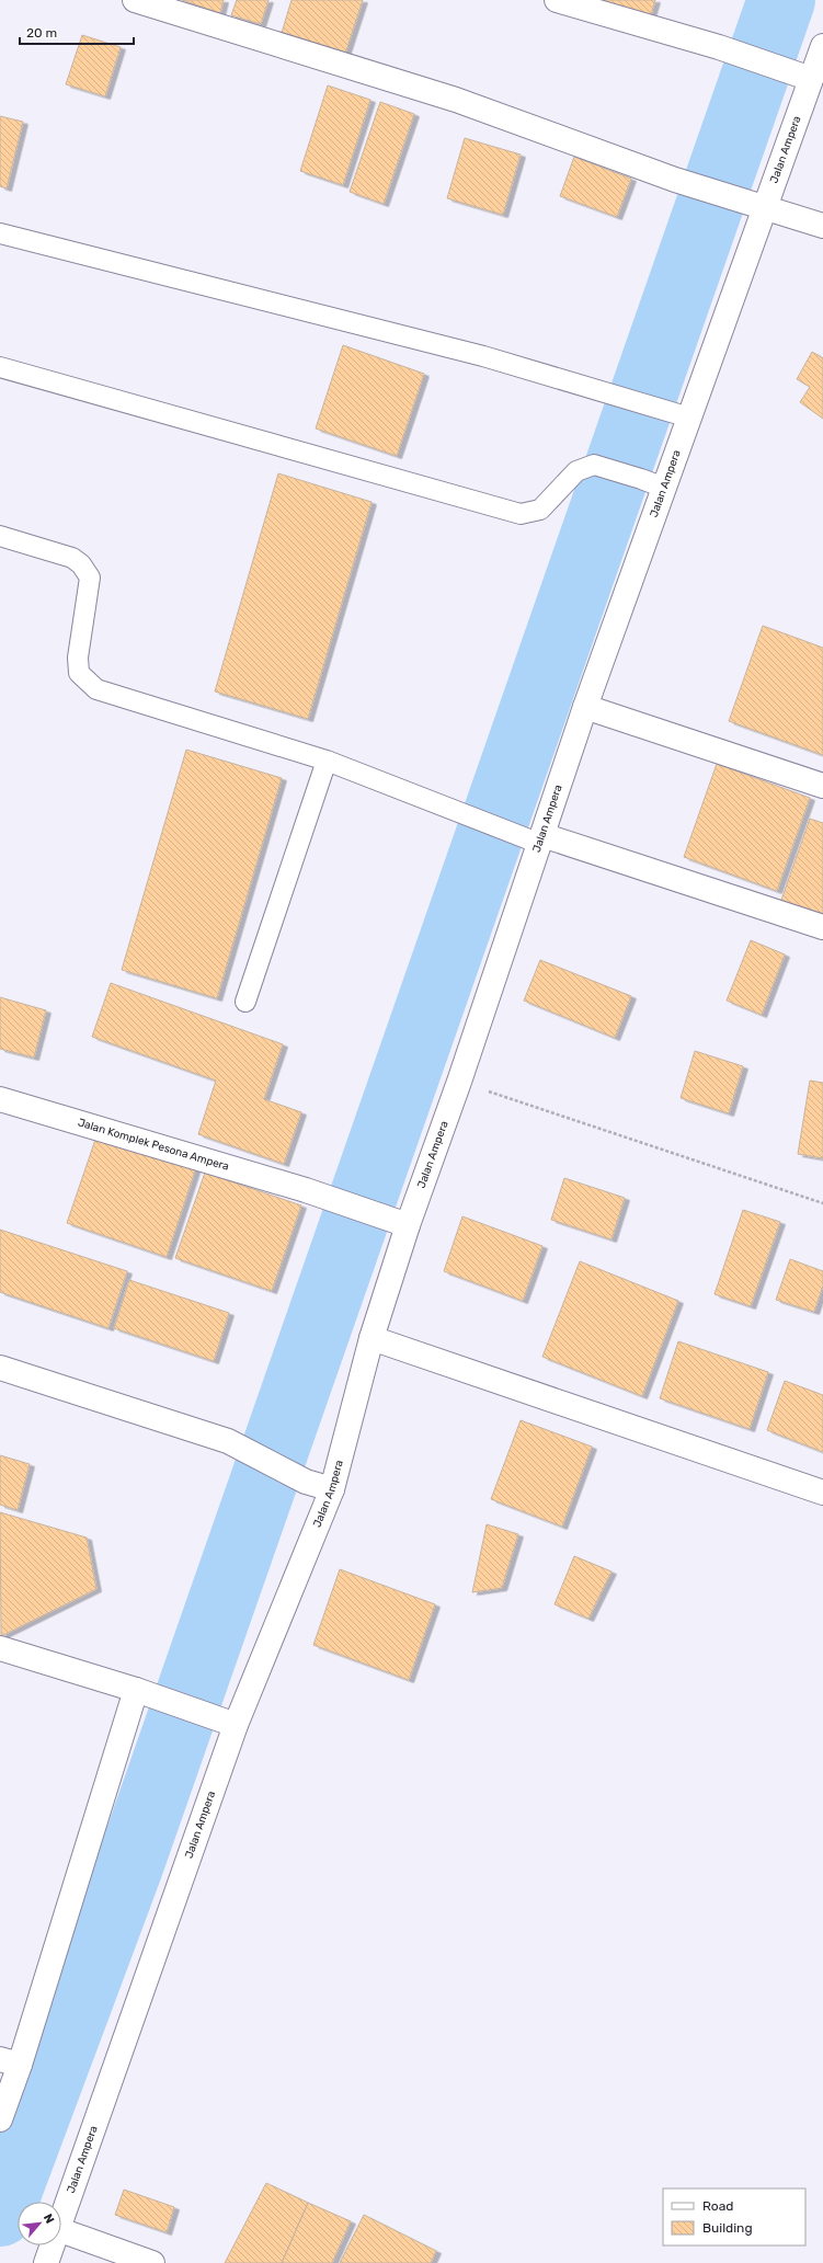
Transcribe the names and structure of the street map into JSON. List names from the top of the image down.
{
  "streets": {
    "street": ["Jalan Ampera", "Jalan Komplek Pesona Ampera"]
  },
  "crossings": [
    ["Jalan Ampera", "Jalan Komplek Pesona Ampera"]
  ],
  "legend": ["Road", "Building"],
  "scale_bar": "20 m",
  "north": "top right"
}
